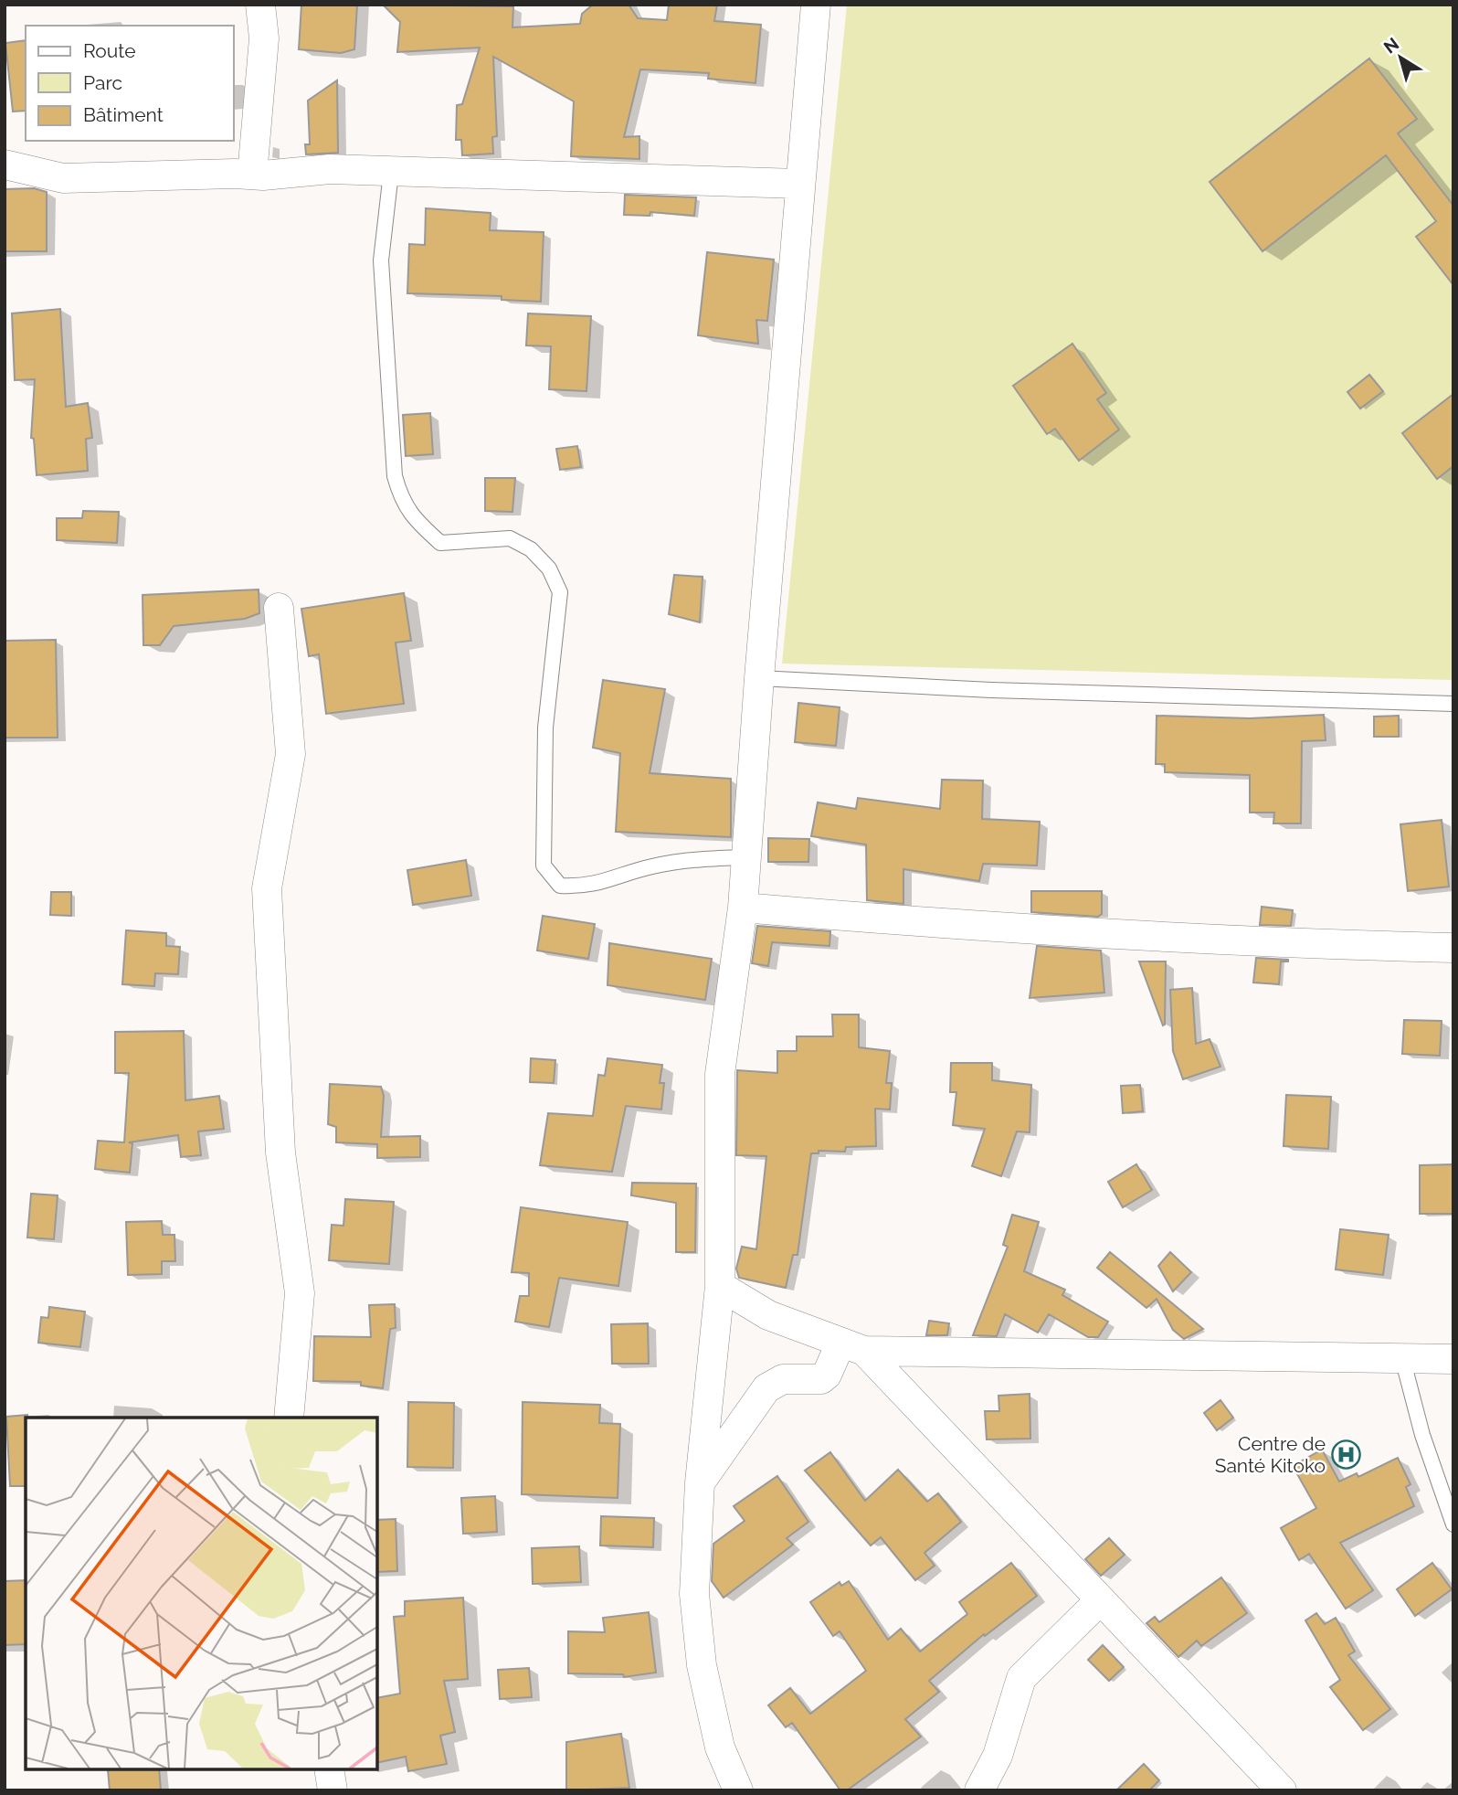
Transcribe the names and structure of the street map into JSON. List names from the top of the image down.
{
  "places": {
    "hospital": ["Centre de Santé Kitoko"]
  },
  "legend": ["Route", "Parc", "Bâtiment"],
  "north": "top left"
}
